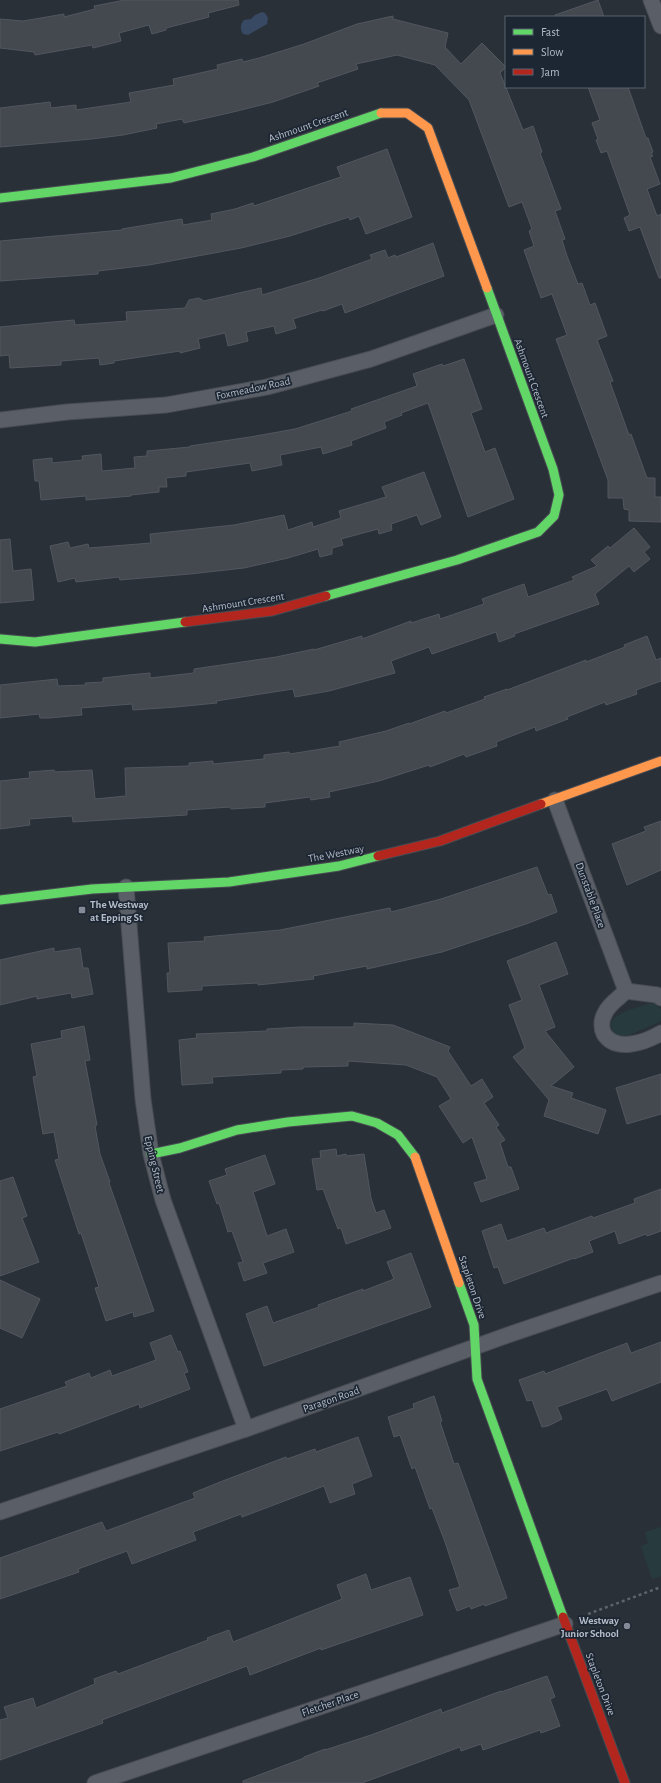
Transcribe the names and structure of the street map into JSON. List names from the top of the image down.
{
  "streets": {
    "street": [
      "Ashmount Crescent",
      "Foxmeadow Road",
      "The Westway",
      "Dunstable Place",
      "Epping Street",
      "Stapleton Drive",
      "Paragon Road",
      "Fletcher Place"
    ]
  },
  "crossings": [
    ["Ashmount Crescent", "Foxmeadow Road"],
    ["The Westway", "Dunstable Place"],
    ["The Westway", "Epping Street"],
    ["Epping Street", "Stapleton Drive"],
    ["Epping Street", "Paragon Road"],
    ["Stapleton Drive", "Paragon Road"],
    ["Stapleton Drive", "Fletcher Place"]
  ],
  "places": {
    "transit": ["The Westway at Epping St"],
    "other": ["Westway Junior School"]
  },
  "legend": ["Fast", "Slow", "Jam"]
}
